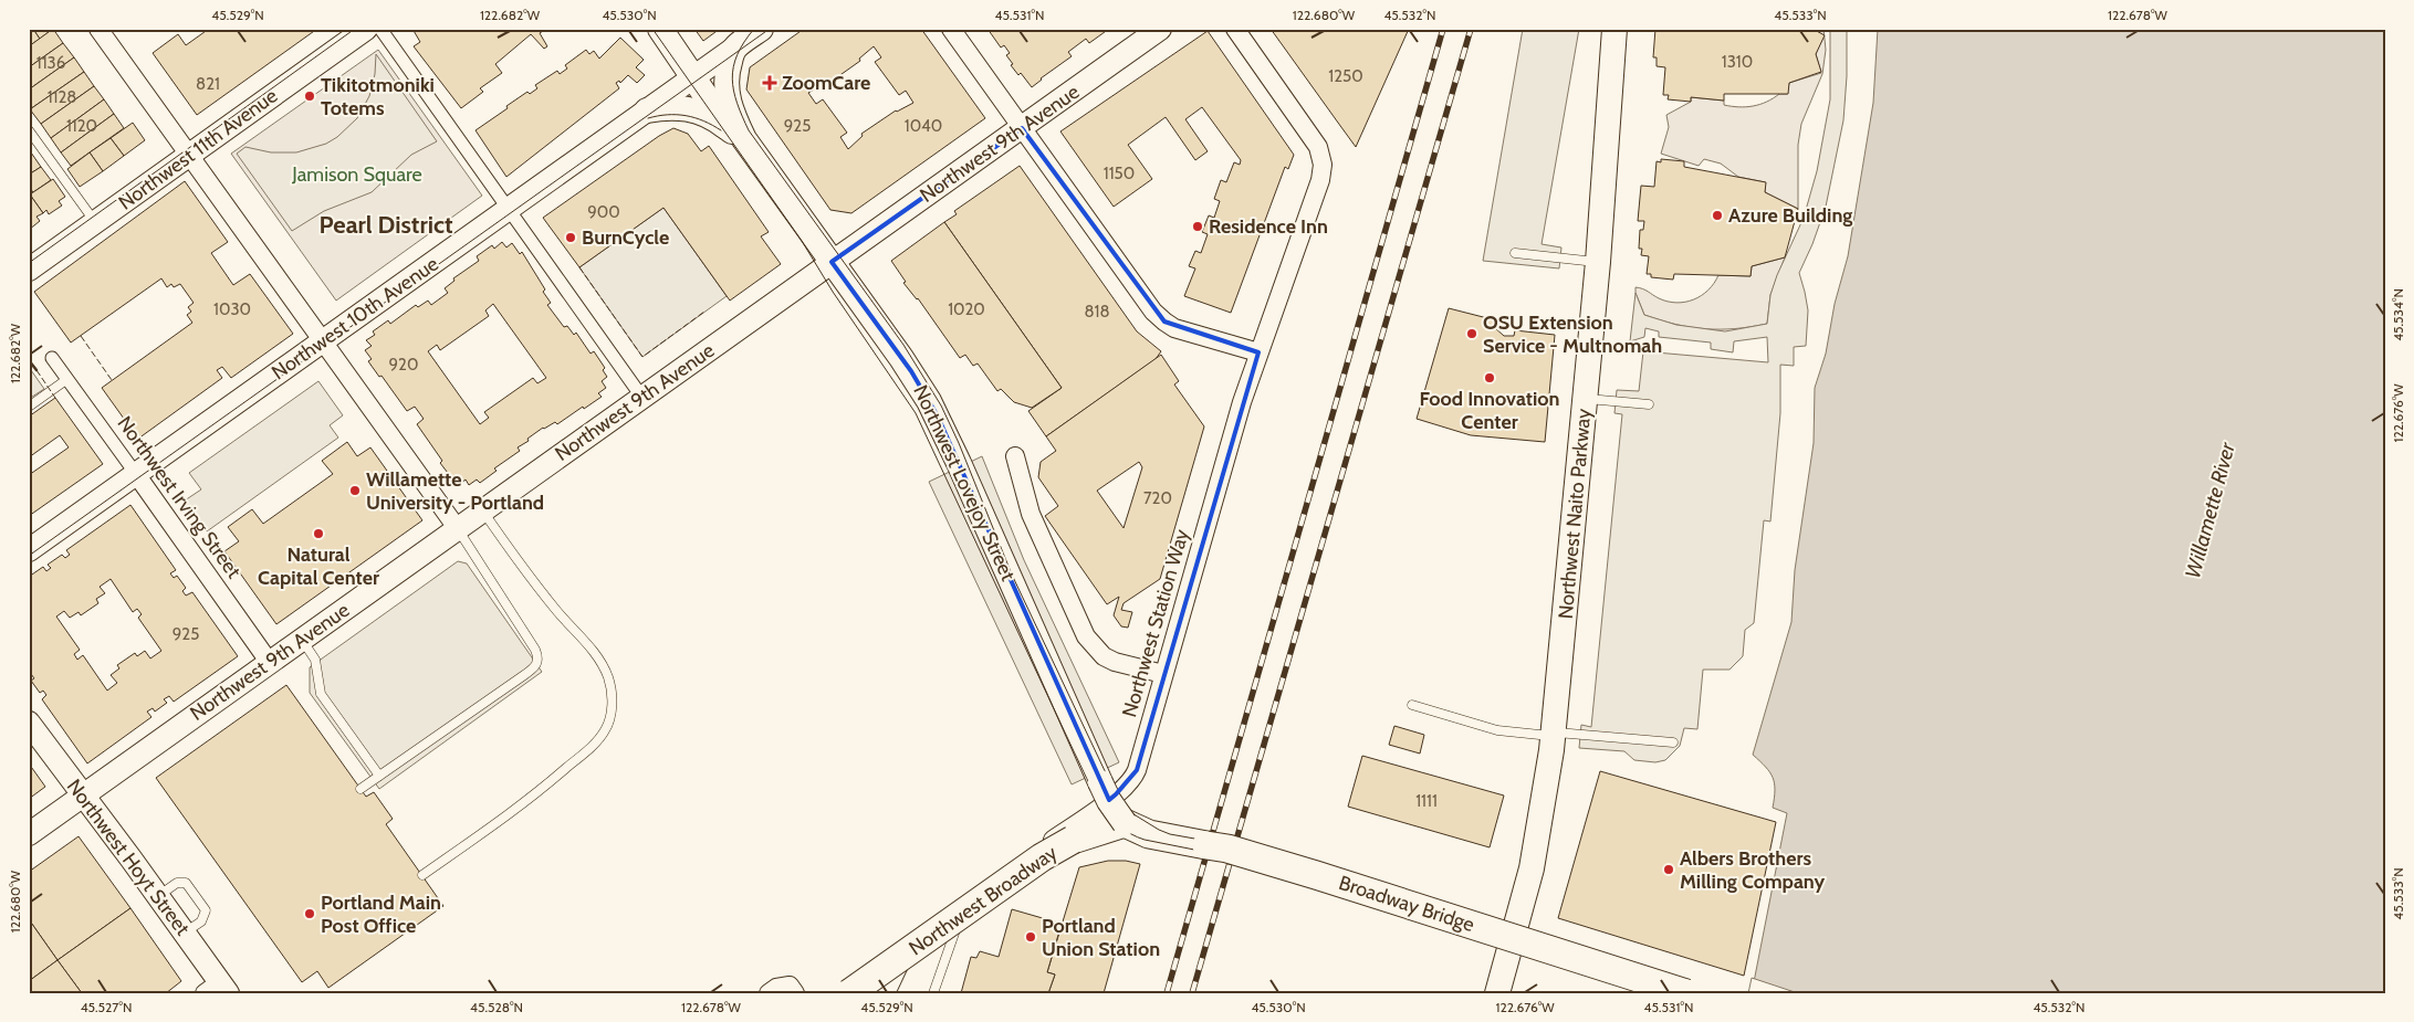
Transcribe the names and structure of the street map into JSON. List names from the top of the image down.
{
  "streets": {
    "main road": [
      "Northwest 10th Avenue",
      "Northwest Lovejoy Street",
      "Northwest Naito Parkway",
      "Northwest Broadway",
      "Broadway Bridge"
    ],
    "street": [
      "Northwest 9th Avenue",
      "Northwest 11th Avenue",
      "Northwest Irving Street",
      "Northwest Station Way",
      "Northwest Hoyt Street"
    ]
  },
  "crossings": [
    ["Northwest 9th Avenue", "Northwest Lovejoy Street"],
    ["Northwest 9th Avenue", "Northwest Irving Street"],
    ["Northwest 9th Avenue", "Northwest Hoyt Street"],
    ["Northwest 10th Avenue", "Northwest Lovejoy Street"],
    ["Northwest 10th Avenue", "Northwest Irving Street"],
    ["Northwest Lovejoy Street", "Northwest Broadway"],
    ["Northwest Lovejoy Street", "Broadway Bridge"],
    ["Northwest Broadway", "Broadway Bridge"]
  ],
  "districts": ["Pearl District"],
  "water": ["Willamette River"],
  "parks": ["Jamison Square"],
  "places": {
    "health": ["ZoomCare"],
    "other": [
      "Tikitotmoniki Totems",
      "Azure Building",
      "Residence Inn",
      "BurnCycle",
      "OSU Extension Service - Multnomah",
      "Food Innovation Center",
      "Willamette University - Portland",
      "Natural Capital Center",
      "Albers Brothers Milling Company",
      "Portland Main Post Office",
      "Portland Union Station"
    ]
  },
  "house_numbers": [
    "1310",
    "1136",
    "1250",
    "821",
    "1128",
    "1120",
    "925",
    "1040",
    "1150",
    "900",
    "1030",
    "1020",
    "818",
    "920",
    "720",
    "925",
    "1111"
  ],
  "coordinates": [
    "45.529°N",
    "122.682°W",
    "45.530°N",
    "45.531°N",
    "122.680°W",
    "45.532°N",
    "45.533°N",
    "122.678°W",
    "45.534°N",
    "122.676°W",
    "45.527°N",
    "45.528°N"
  ]
}
